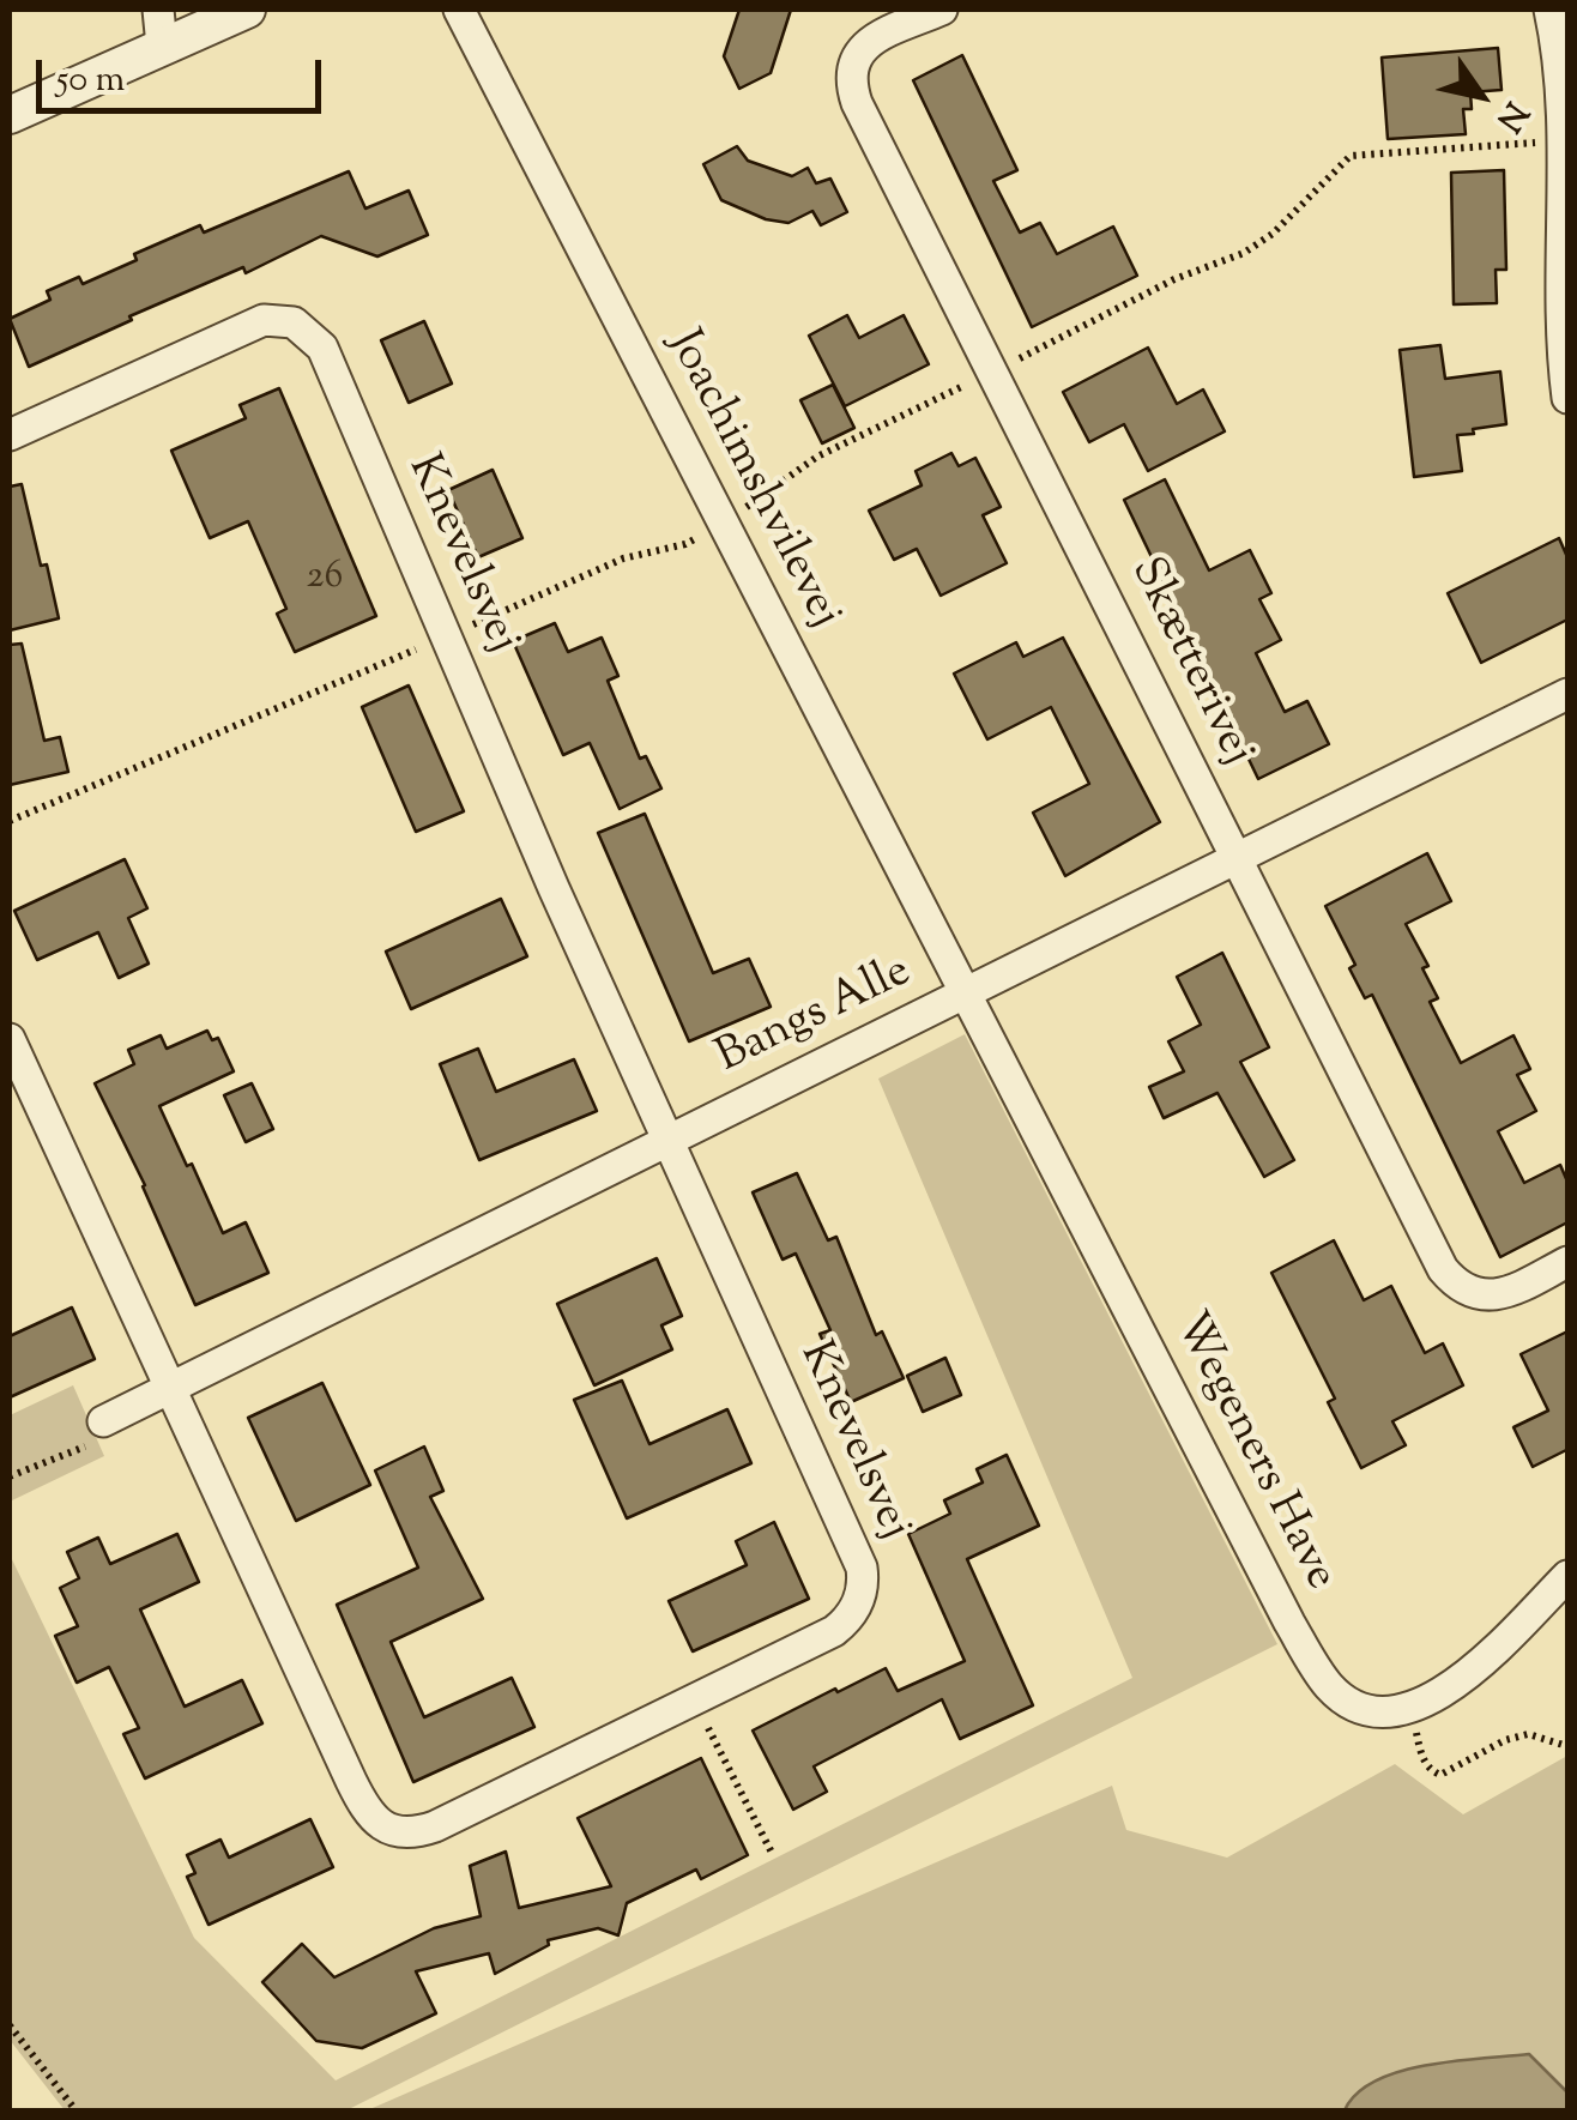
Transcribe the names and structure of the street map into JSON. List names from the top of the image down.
{
  "streets": {
    "street": [
      "Joachimshvilevej",
      "Knevelsvej",
      "Skætterivej",
      "Bangs Alle",
      "Wegeners Have"
    ]
  },
  "crossings": [
    ["Joachimshvilevej", "Bangs Alle"],
    ["Joachimshvilevej", "Wegeners Have"],
    ["Knevelsvej", "Bangs Alle"],
    ["Skætterivej", "Bangs Alle"],
    ["Bangs Alle", "Wegeners Have"]
  ],
  "house_numbers": ["26"],
  "scale_bar": "50 m",
  "north": "bottom right"
}
